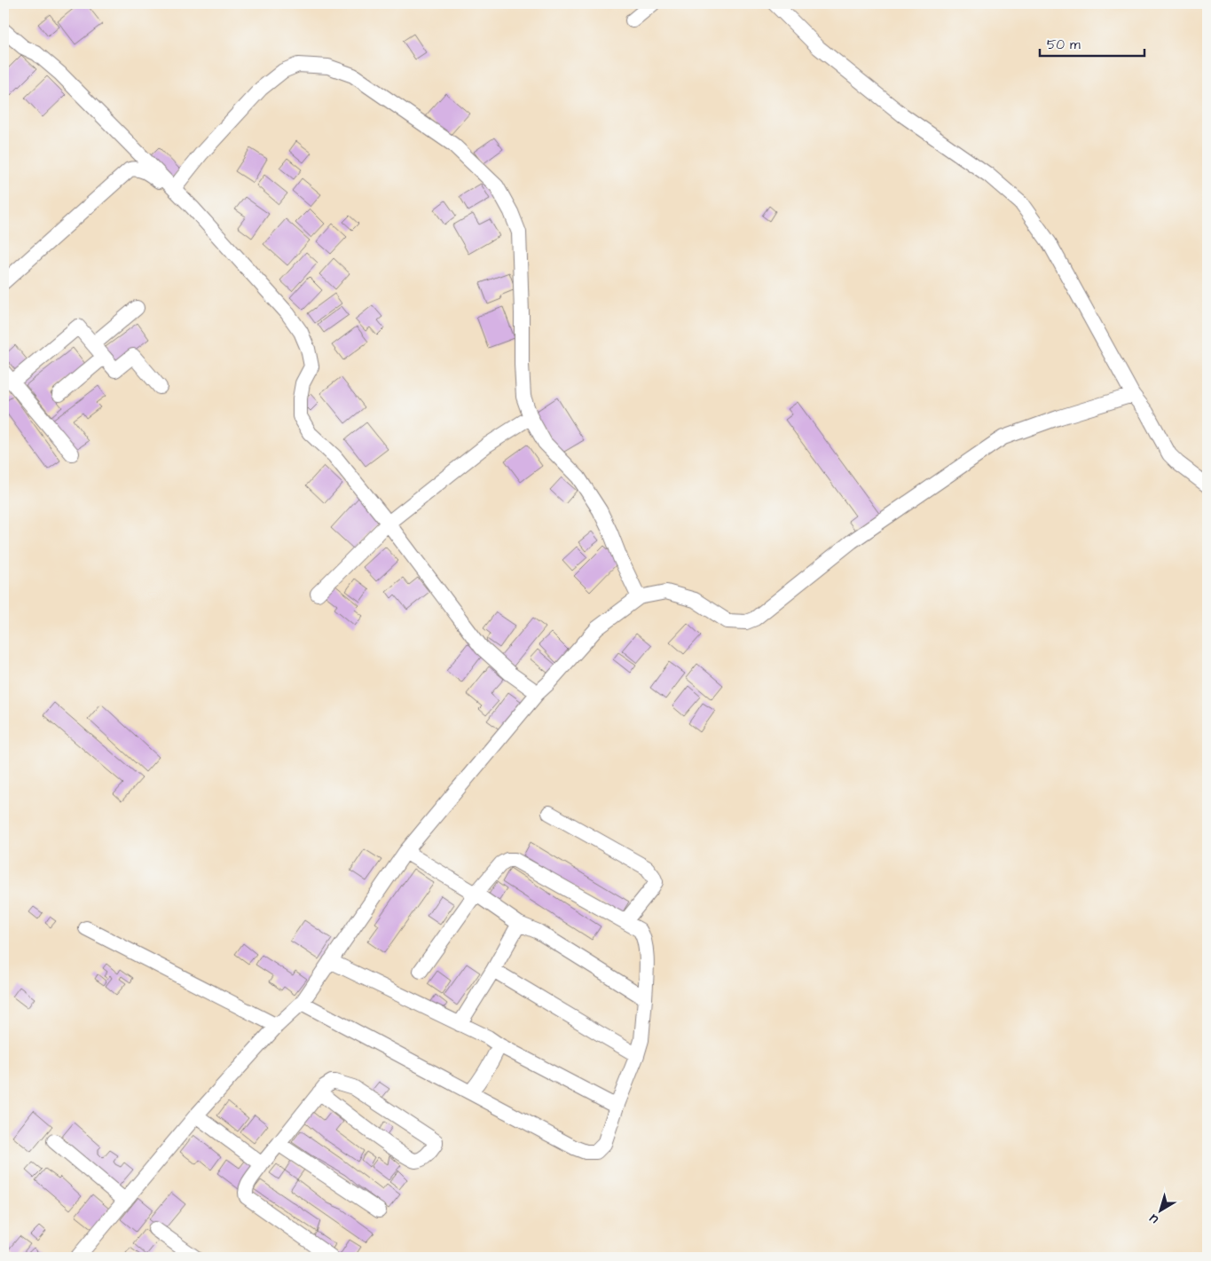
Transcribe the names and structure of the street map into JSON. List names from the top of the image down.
{
  "scale_bar": "50 m",
  "north": "bottom left"
}
